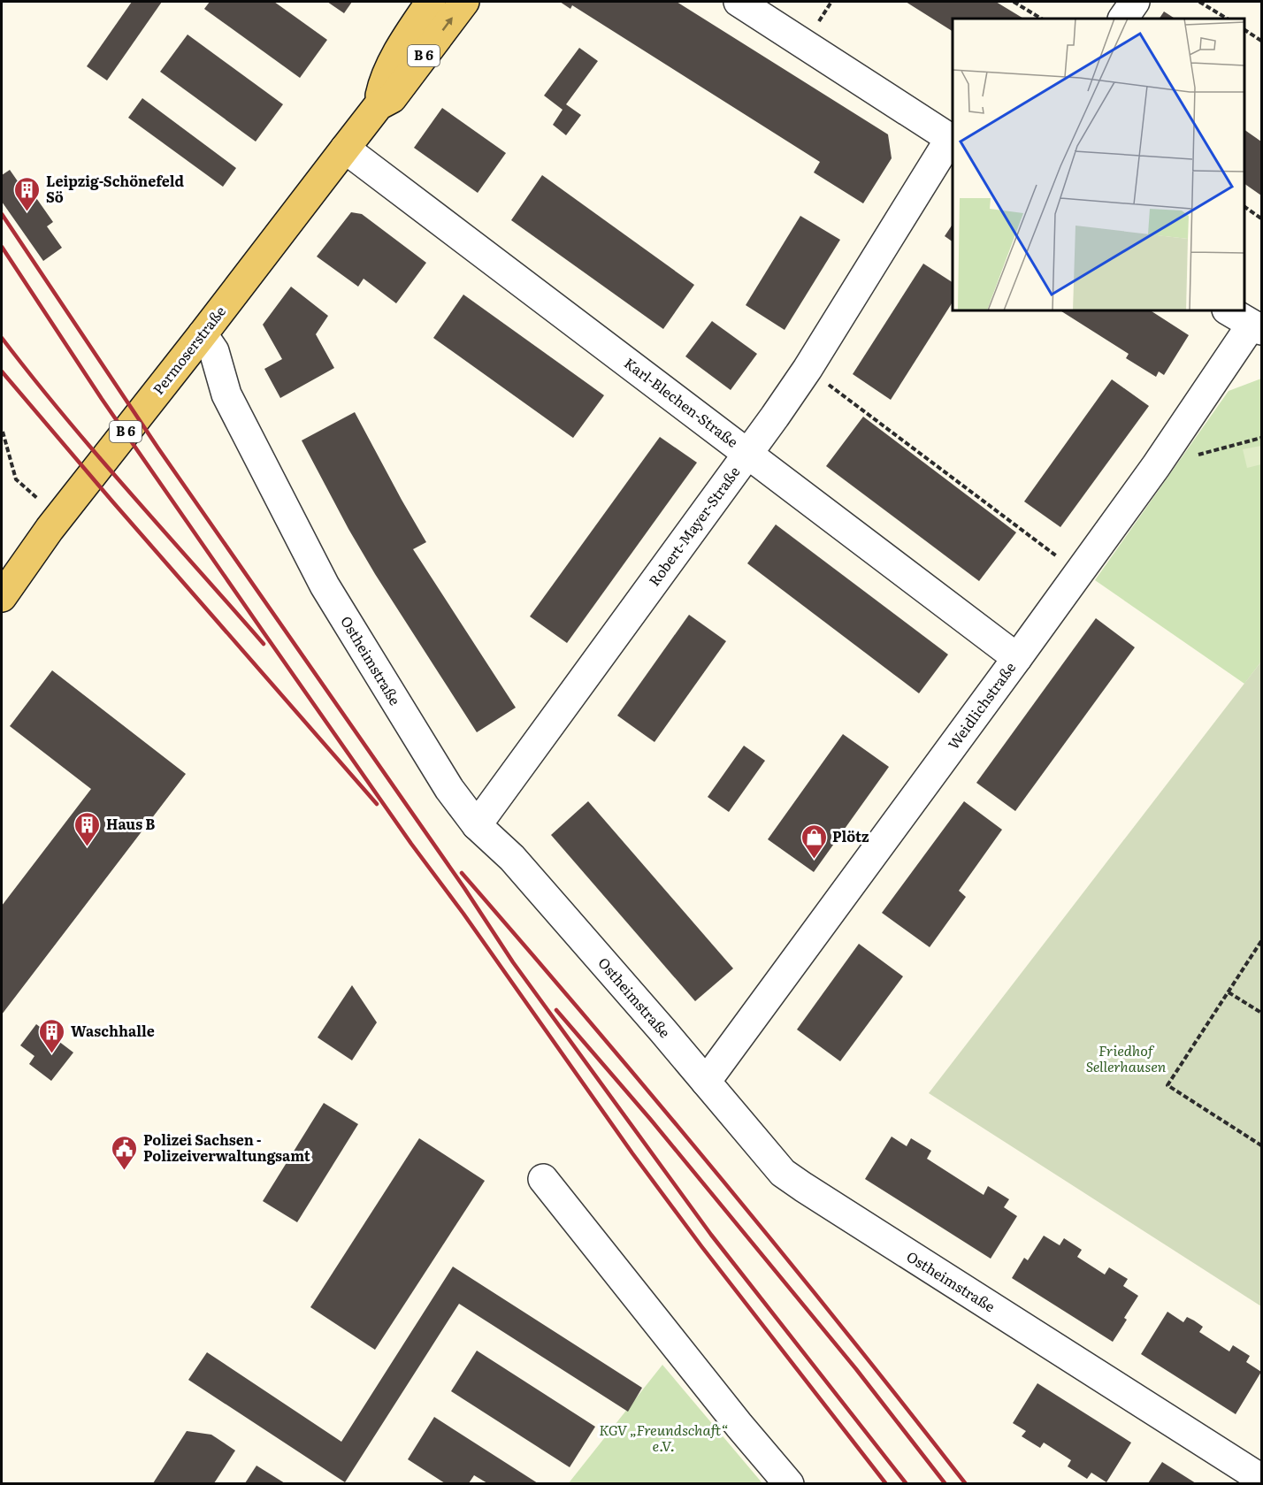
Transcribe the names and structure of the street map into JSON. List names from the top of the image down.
{
  "streets": {
    "main road": ["B 6", "Permoserstraße"],
    "street": [
      "Karl-Blechen-Straße",
      "Robert-Mayer-Straße",
      "Ostheimstraße",
      "Weidlichstraße"
    ]
  },
  "crossings": [
    ["Permoserstraße", "Karl-Blechen-Straße"],
    ["Permoserstraße", "Ostheimstraße"],
    ["Karl-Blechen-Straße", "Robert-Mayer-Straße"],
    ["Karl-Blechen-Straße", "Weidlichstraße"],
    ["Robert-Mayer-Straße", "Ostheimstraße"],
    ["Ostheimstraße", "Weidlichstraße"]
  ],
  "parks": ["Friedhof Sellerhausen", "KGV „Freundschaft“ e.V."],
  "places": {
    "building": ["Leipzig-Schönefeld Sö", "Haus B", "Waschhalle"],
    "shop": ["Plötz"],
    "public building": ["Polizei Sachsen - Polizeiverwaltungsamt"]
  }
}
